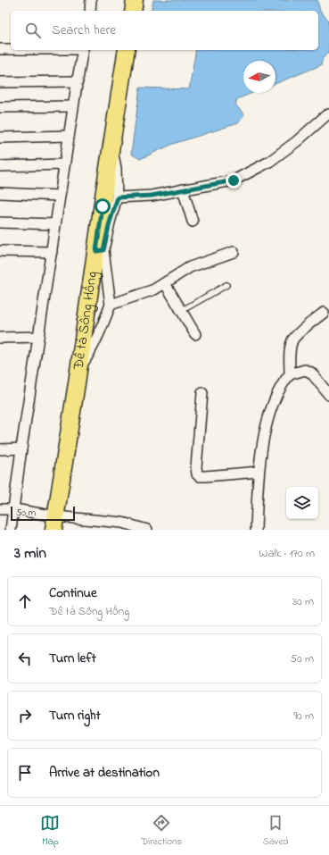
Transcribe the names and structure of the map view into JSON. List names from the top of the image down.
{
  "streets": {
    "main road": ["Đê tả Sông Hồng"]
  },
  "scale_bar": "50 m",
  "north": "left",
  "page": {
    "search": "Search here",
    "scale": "50 m",
    "heading": ["3 min", "Walk · 170 m"],
    "list": [
      ["Continue", "Đê tả Sông Hồng", "30 m"],
      ["Turn left", "50 m"],
      ["Turn right", "90 m"],
      "Arrive at destination"
    ],
    "nav": ["Map", "Directions", "Saved"]
  }
}
